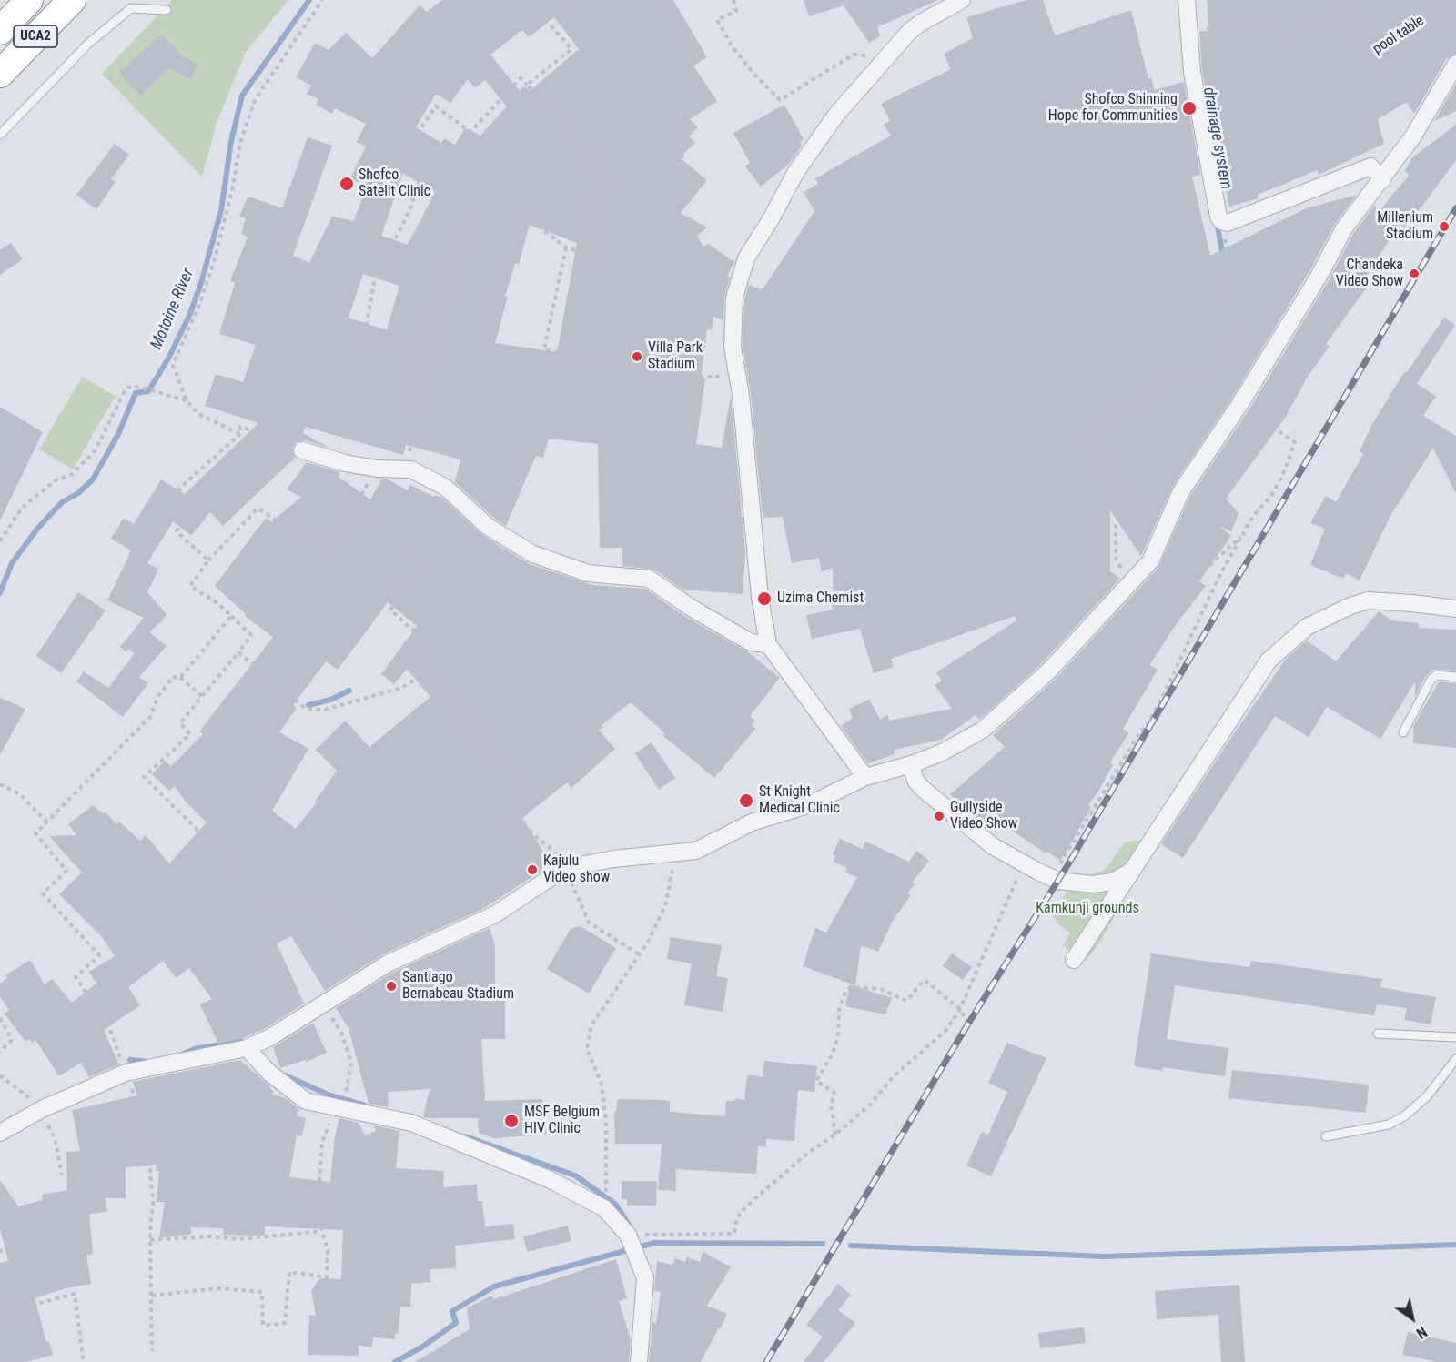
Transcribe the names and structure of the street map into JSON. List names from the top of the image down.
{
  "streets": {
    "highway": ["UCA2"],
    "path": ["pool table"]
  },
  "water": ["drainage system", "Motoine River"],
  "parks": ["Kamkunji grounds"],
  "places": [
    "Shofco Shinning Hope for Communities",
    "Shofco Satelit Clinic",
    "Millenium Stadium",
    "Chandeka Video Show",
    "Villa Park Stadium",
    "Uzima Chemist",
    "St Knight Medical Clinic",
    "Gullyside Video Show",
    "Kajulu Video show",
    "Santiago Bernabeau Stadium",
    "MSF Belgium HIV Clinic"
  ],
  "north": "bottom right"
}
